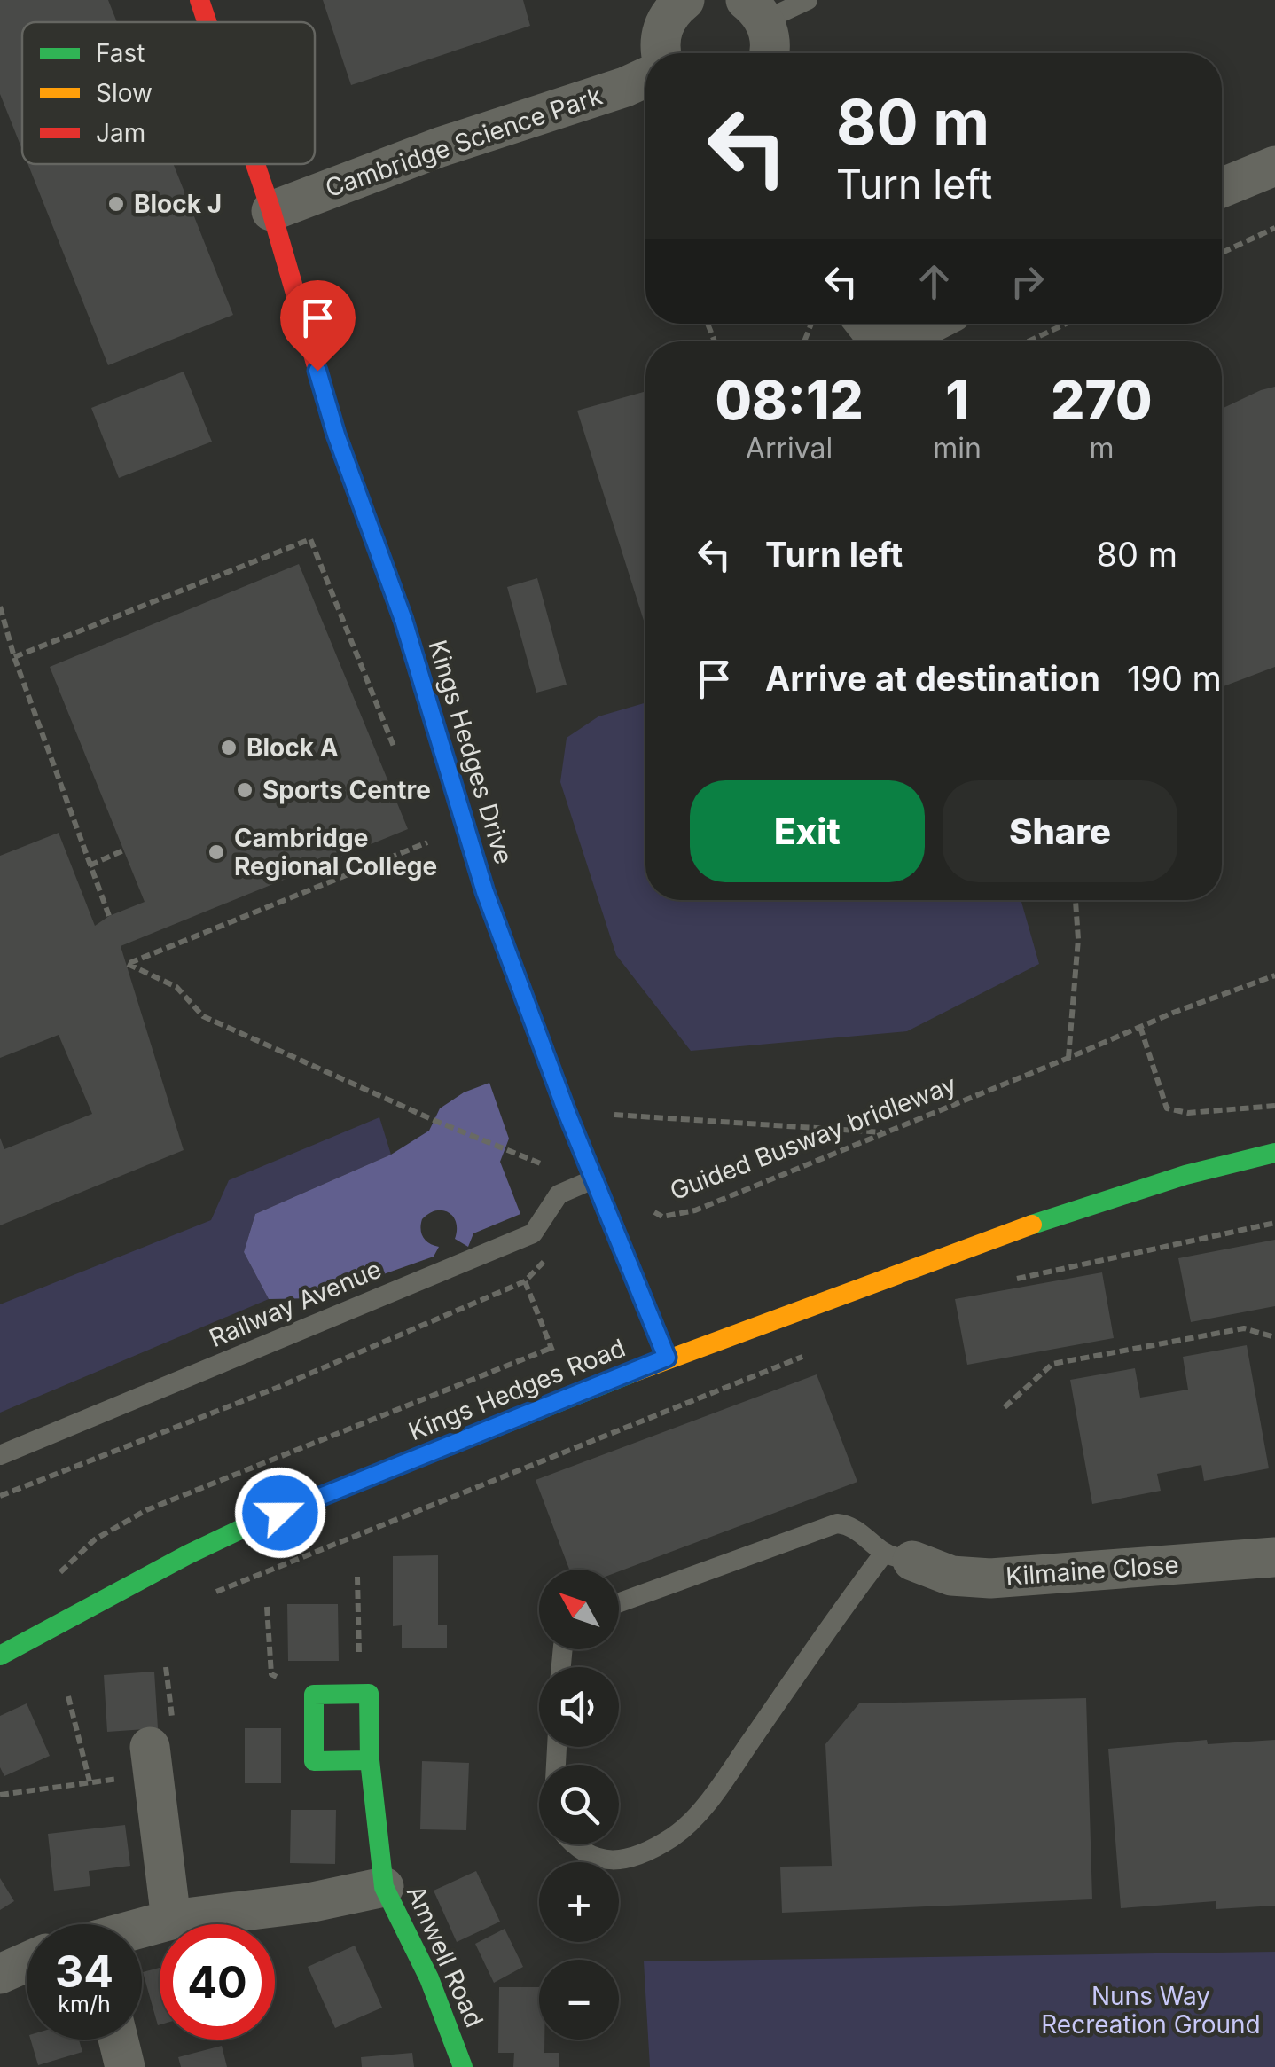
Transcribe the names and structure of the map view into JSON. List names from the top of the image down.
{
  "streets": {
    "street": [
      "Cambridge Science Park",
      "Kings Hedges Drive",
      "Kings Hedges Road",
      "Kilmaine Close",
      "Amwell Road"
    ],
    "lane": ["Railway Avenue"],
    "path": ["Guided Busway bridleway"]
  },
  "crossings": [
    ["Cambridge Science Park", "Kings Hedges Drive"],
    ["Kings Hedges Drive", "Guided Busway bridleway"],
    ["Kings Hedges Drive", "Railway Avenue"],
    ["Kings Hedges Drive", "Kings Hedges Road"]
  ],
  "parks": ["Nuns Way Recreation Ground"],
  "places": [
    "Block J",
    "Block A",
    "Sports Centre",
    "Cambridge Regional College"
  ],
  "legend": ["Fast", "Slow", "Jam"],
  "north": "top left",
  "page": {
    "turn": ["80 m", "Turn left"],
    "eta": [
      "08:12",
      "Arrival",
      "1",
      "min",
      "270",
      "m"
    ],
    "list": [
      {
        "name": "Turn left",
        "value": "80 m"
      },
      {
        "name": "Arrive at destination",
        "value": "190 m"
      }
    ],
    "buttons": ["Exit", "Share"],
    "map_buttons": ["+", "−"],
    "speed": "34 km/h",
    "limit": "40"
  }
}
